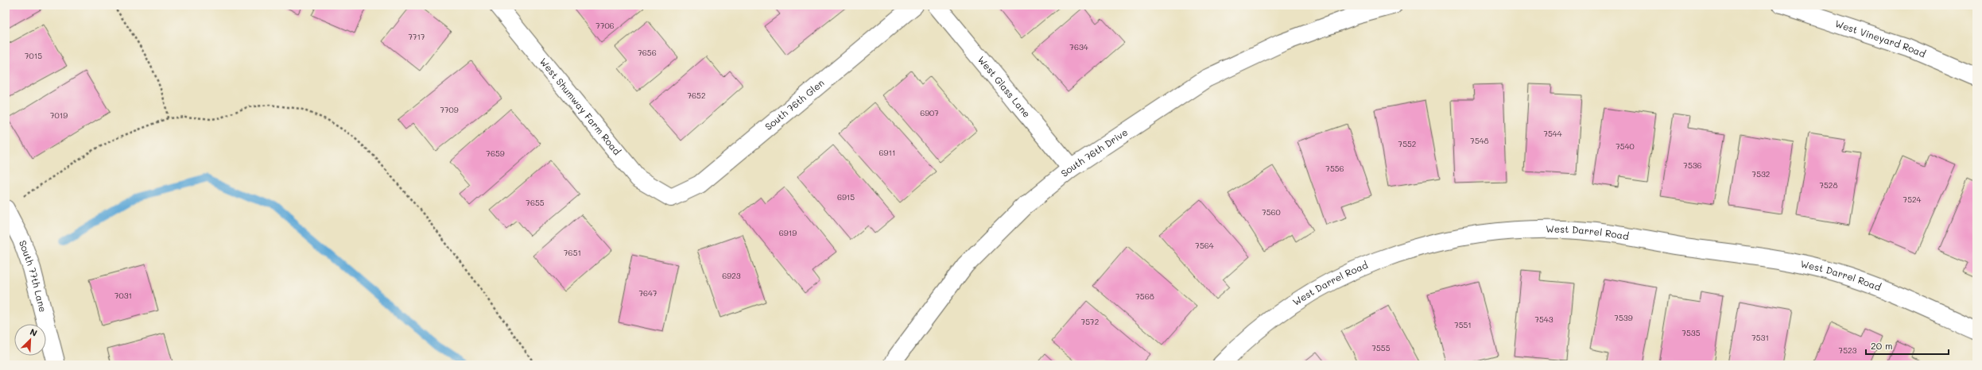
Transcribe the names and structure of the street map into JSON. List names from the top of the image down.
{
  "streets": {
    "street": [
      "West Vineyard Road",
      "West Glass Lane",
      "South 76th Glen",
      "West Shumway Farm Road",
      "South 76th Drive",
      "West Darrel Road",
      "South 77th Lane"
    ]
  },
  "crossings": [
    ["West Glass Lane", "South 76th Drive"],
    ["South 76th Glen", "West Shumway Farm Road"]
  ],
  "house_numbers": [
    "7706",
    "7717",
    "7634",
    "7656",
    "7015",
    "7652",
    "7709",
    "6907",
    "7019",
    "7544",
    "7548",
    "7552",
    "7540",
    "6911",
    "7659",
    "7536",
    "7556",
    "7532",
    "7528",
    "6915",
    "7524",
    "7655",
    "7560",
    "6919",
    "7564",
    "7651",
    "6923",
    "7647",
    "7031",
    "7568",
    "7539",
    "7543",
    "7572",
    "7551",
    "7535",
    "7531",
    "7555",
    "7523"
  ],
  "scale_bar": "20 m",
  "north": "top right"
}
